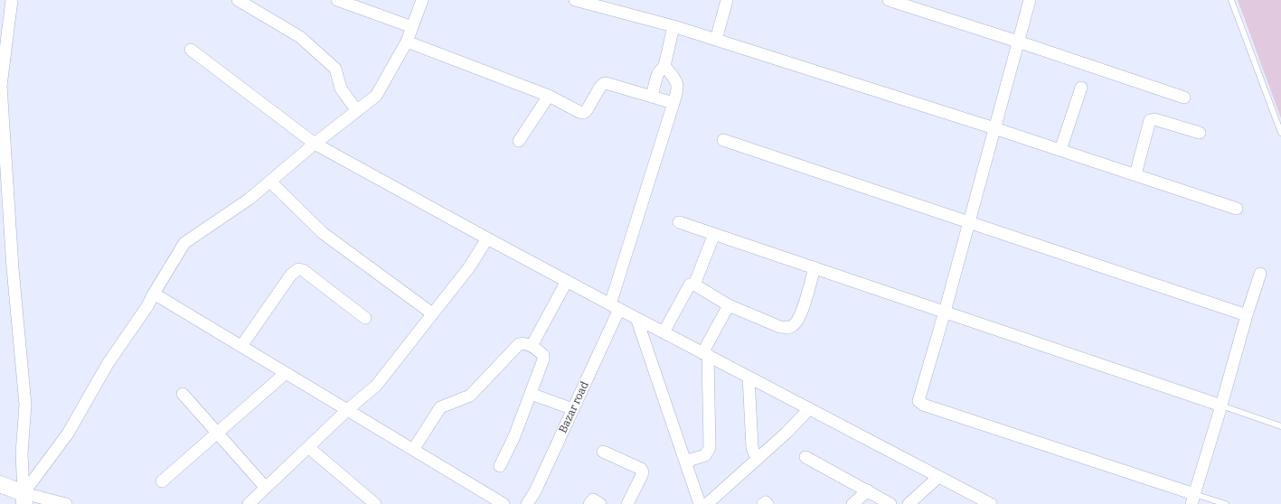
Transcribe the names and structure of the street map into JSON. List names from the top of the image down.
{
  "streets": {
    "street": ["Bazar road"]
  }
}
